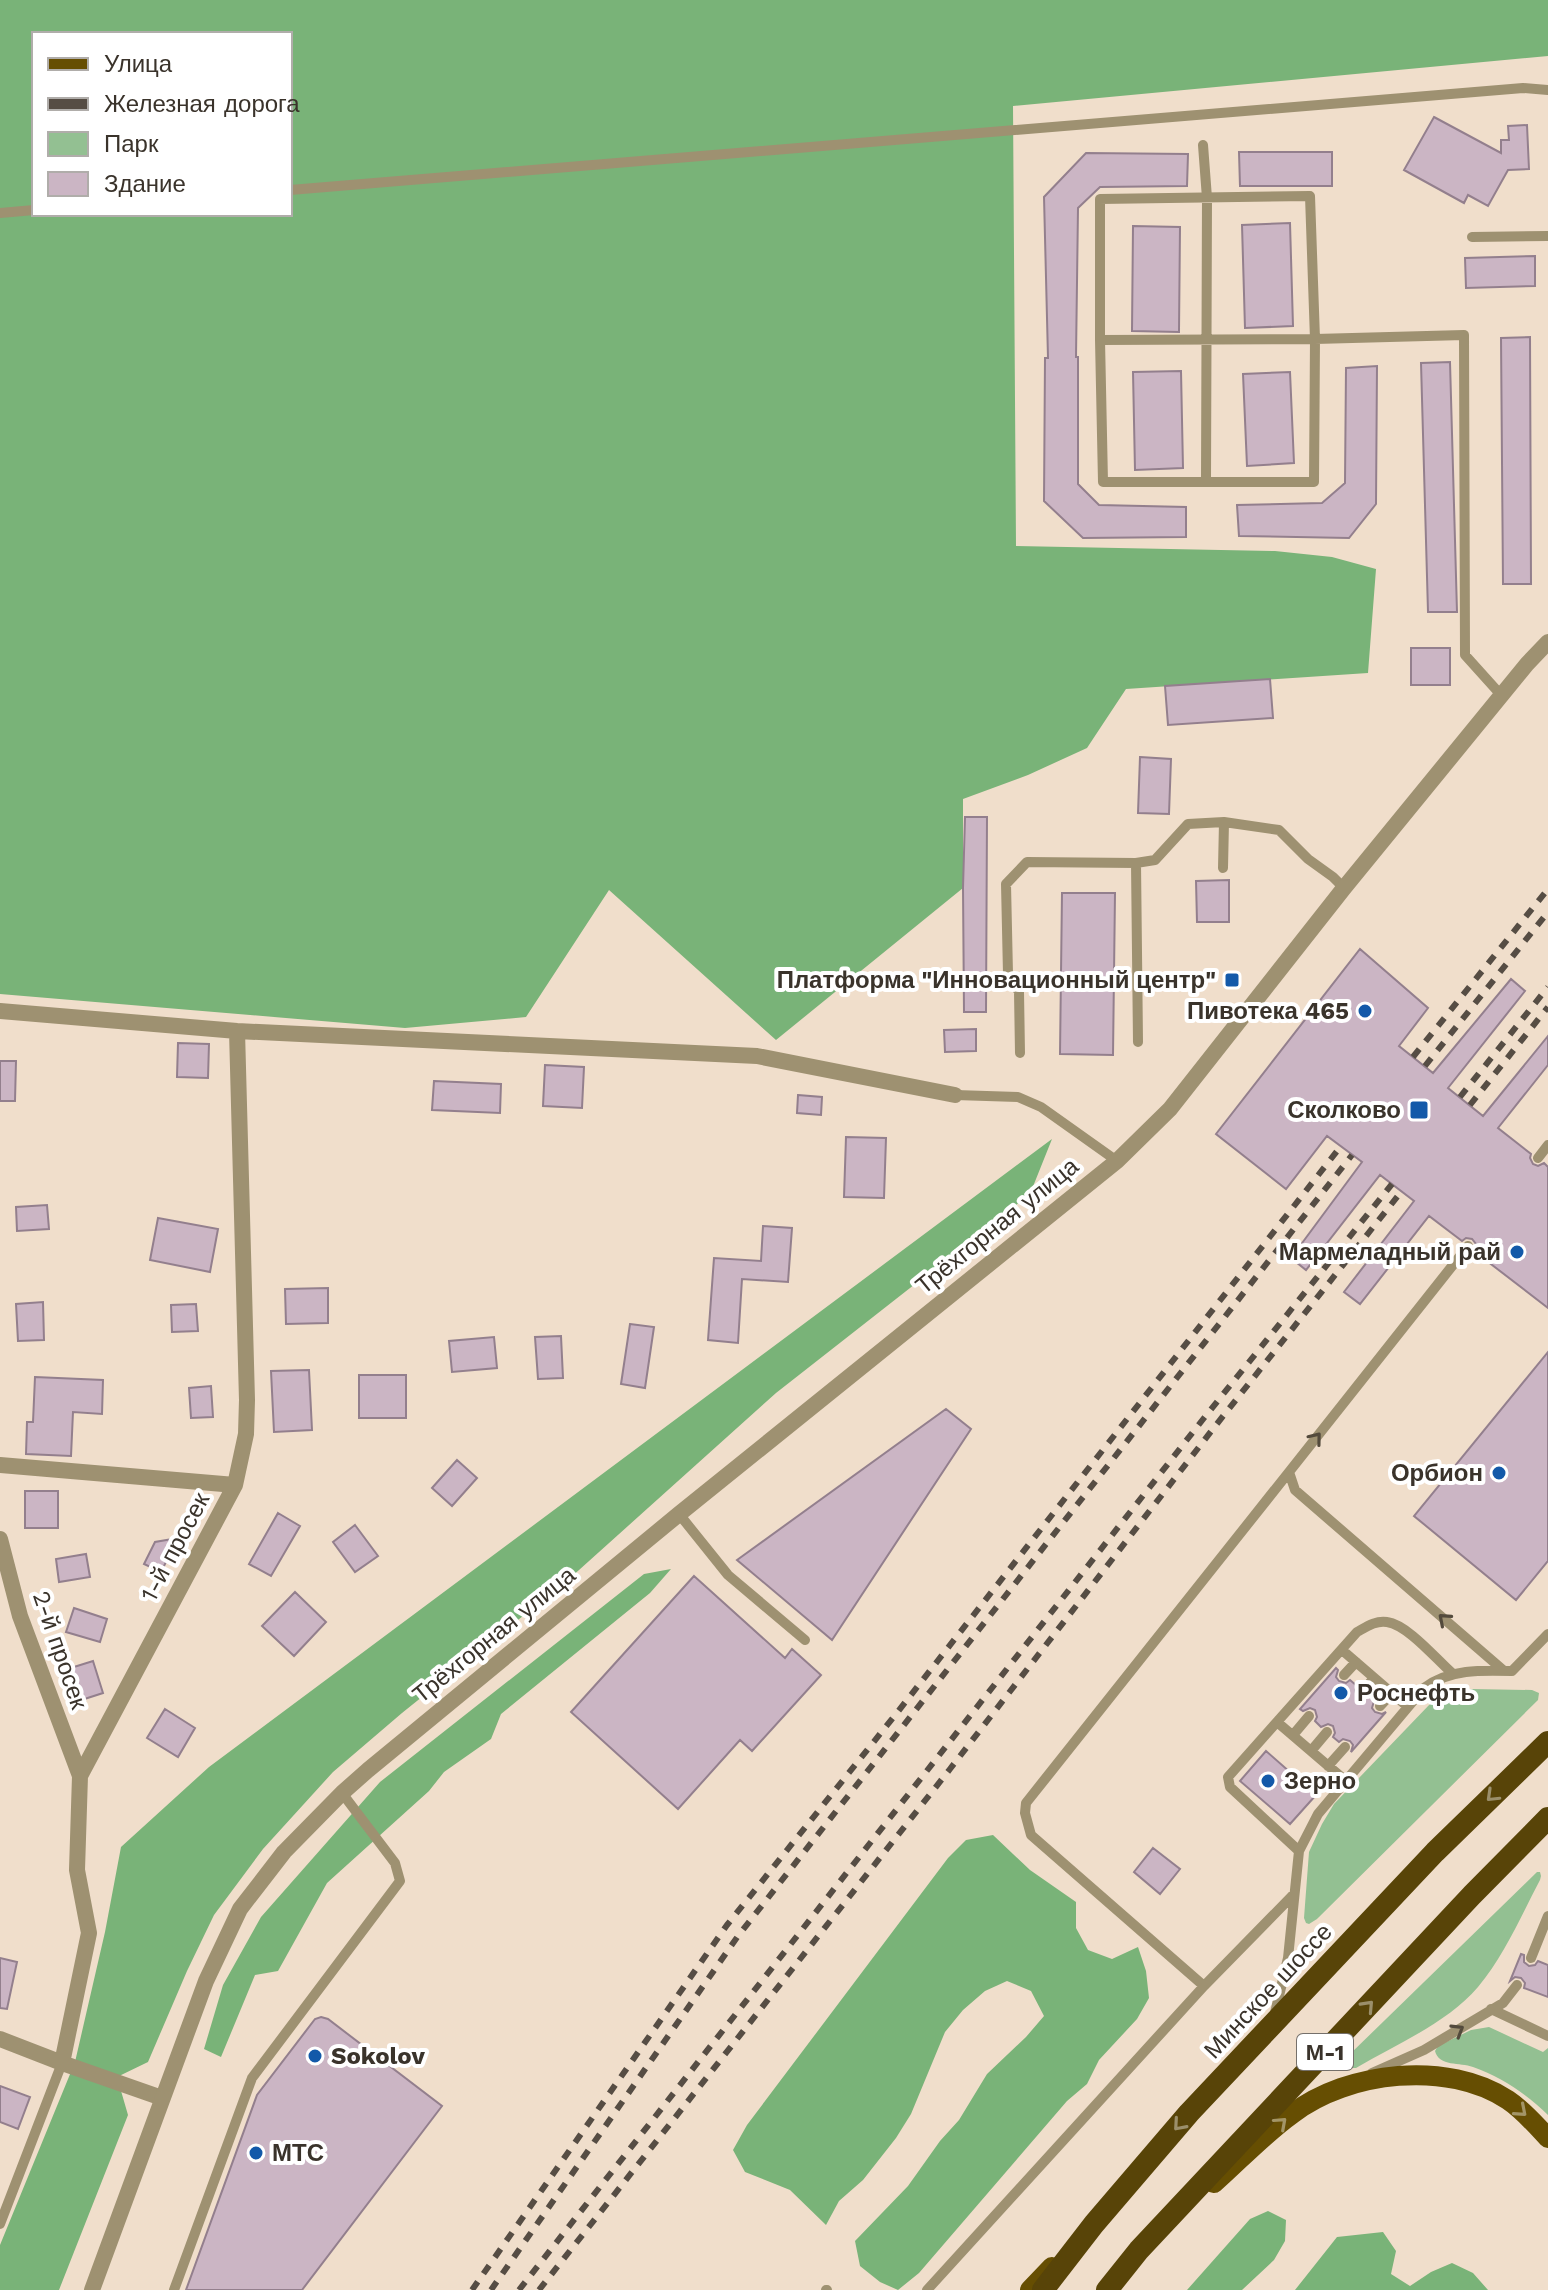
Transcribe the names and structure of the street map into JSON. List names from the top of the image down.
{
  "streets": {
    "highway": ["Минское шоссе", "М-1"],
    "street": ["Трёхгорная улица", "1-й просек", "2-й просек"]
  },
  "crossings": [
    ["1-й просек", "2-й просек"]
  ],
  "places": {
    "transit": ["Платформа \"Инновационный центр\"", "Сколково"],
    "other": [
      "Пивотека 465",
      "Мармеладный рай",
      "Орбион",
      "Роснефть",
      "Зерно",
      "Sokolov",
      "МТС"
    ]
  },
  "legend": [
    "Улица",
    "Железная дорога",
    "Парк",
    "Здание"
  ]
}
